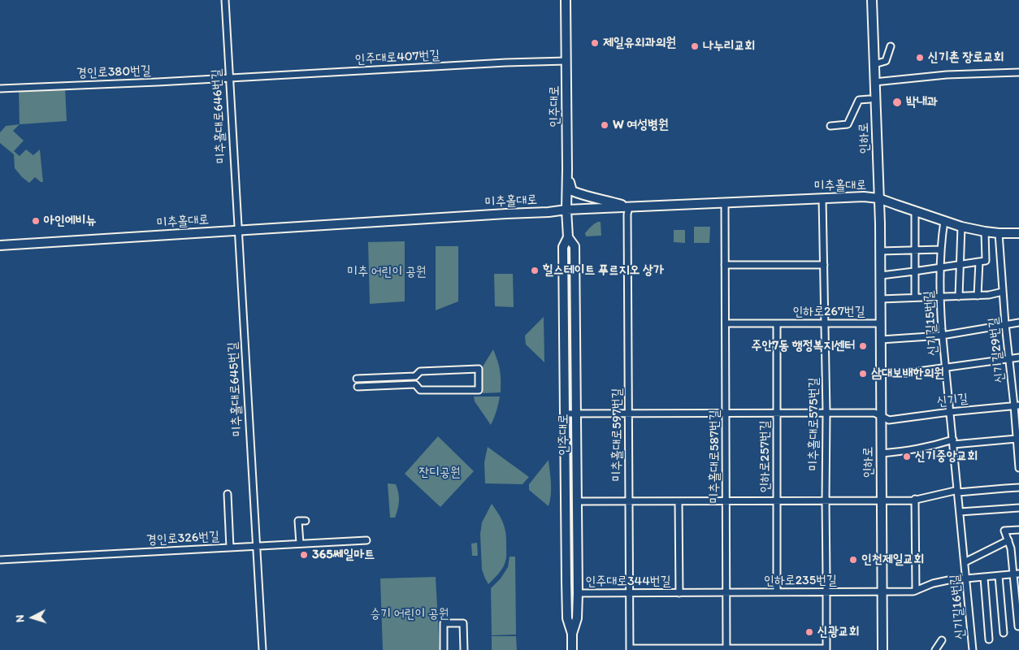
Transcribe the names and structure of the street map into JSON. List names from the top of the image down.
{
  "streets": {
    "main road": ["인주대로", "인하로", "미추홀대로"],
    "street": [
      "인주대로407번길",
      "경인로380번길",
      "미추홀대로646번길",
      "인하로267번길",
      "신기길15번길",
      "신기길29번길",
      "미추홀대로645번길",
      "신기길",
      "미추홀대로575번길",
      "미추홀대로597번길",
      "미추홀대로587번길",
      "인하로257번길",
      "경인로326번길",
      "인하로235번길",
      "인주대로344번길",
      "신기길16번길"
    ]
  },
  "crossings": [
    ["인주대로407번길", "경인로380번길"],
    ["인주대로407번길", "인주대로"],
    ["인주대로407번길", "미추홀대로646번길"],
    ["경인로380번길", "미추홀대로646번길"],
    ["인주대로", "미추홀대로"],
    ["인주대로", "신기길"],
    ["인주대로", "인주대로344번길"],
    ["미추홀대로646번길", "미추홀대로"],
    ["미추홀대로646번길", "미추홀대로645번길"],
    ["인하로", "미추홀대로"],
    ["인하로", "인하로267번길"],
    ["인하로", "신기길"],
    ["인하로", "인하로235번길"],
    ["미추홀대로", "신기길15번길"],
    ["미추홀대로", "미추홀대로645번길"],
    ["미추홀대로", "미추홀대로575번길"],
    ["미추홀대로", "미추홀대로597번길"],
    ["미추홀대로", "미추홀대로587번길"],
    ["인하로267번길", "신기길"],
    ["인하로267번길", "미추홀대로575번길"],
    ["인하로267번길", "미추홀대로587번길"],
    ["인하로267번길", "인하로257번길"],
    ["신기길15번길", "신기길"],
    ["신기길15번길", "신기길16번길"],
    ["신기길29번길", "신기길"],
    ["미추홀대로645번길", "경인로326번길"],
    ["신기길", "미추홀대로575번길"],
    ["신기길", "미추홀대로597번길"],
    ["신기길", "미추홀대로587번길"],
    ["신기길", "인하로257번길"],
    ["신기길", "신기길16번길"],
    ["미추홀대로575번길", "인하로235번길"],
    ["미추홀대로597번길", "인주대로344번길"],
    ["미추홀대로587번길", "인하로235번길"],
    ["미추홀대로587번길", "인주대로344번길"],
    ["인하로257번길", "인하로235번길"],
    ["인하로235번길", "인주대로344번길"]
  ],
  "parks": ["미추 어린이 공원", "잔디공원", "승기 어린이 공원"],
  "places": [
    "제일유외과의원",
    "나누리교회",
    "신기촌 장로교회",
    "박내과",
    "W 여성병원",
    "아인에비뉴",
    "힐스테이트 푸르지오 상가",
    "주안7동 행정복지센터",
    "삼대보배한의원",
    "신기중앙교회",
    "365쎄일마트",
    "인천제일교회",
    "신광교회"
  ],
  "north": "left"
}
